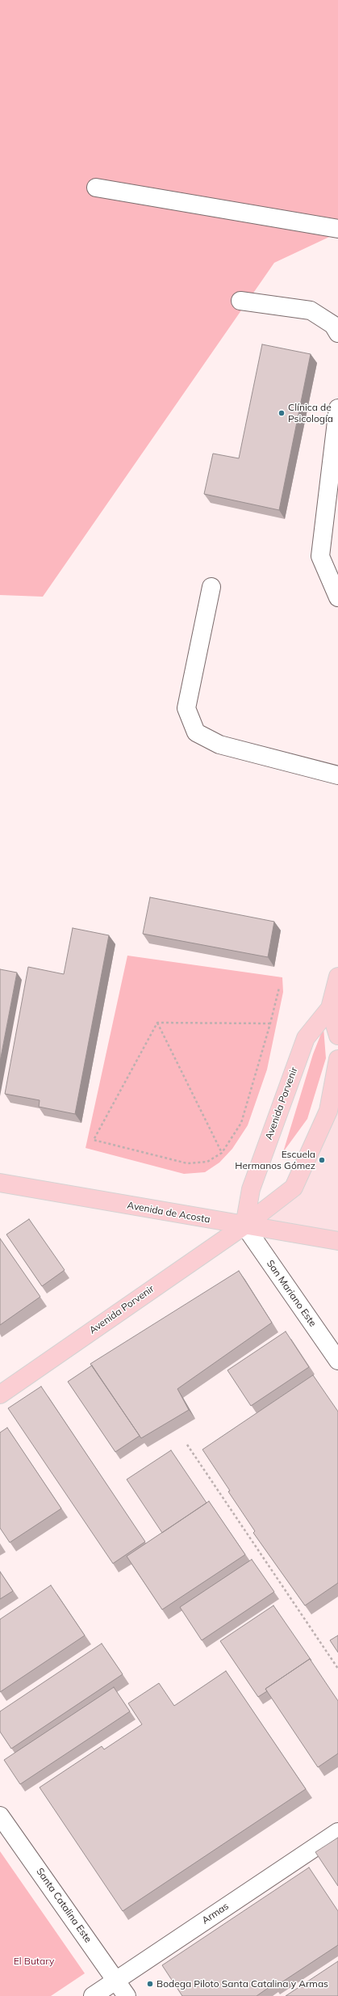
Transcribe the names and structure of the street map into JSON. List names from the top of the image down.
{
  "streets": {
    "main road": ["Avenida Porvenir", "Avenida de Acosta"],
    "street": ["San Mariano Este", "Santa Catalina Este", "Armas"]
  },
  "crossings": [
    ["Avenida Porvenir", "Avenida de Acosta"],
    ["Avenida Porvenir", "San Mariano Este"],
    ["Avenida de Acosta", "San Mariano Este"],
    ["Santa Catalina Este", "Armas"]
  ],
  "parks": ["El Butary"],
  "places": ["Clínica de Psicología", "Escuela Hermanos Gómez", "Bodega Piloto Santa Catalina y Armas"]
}
